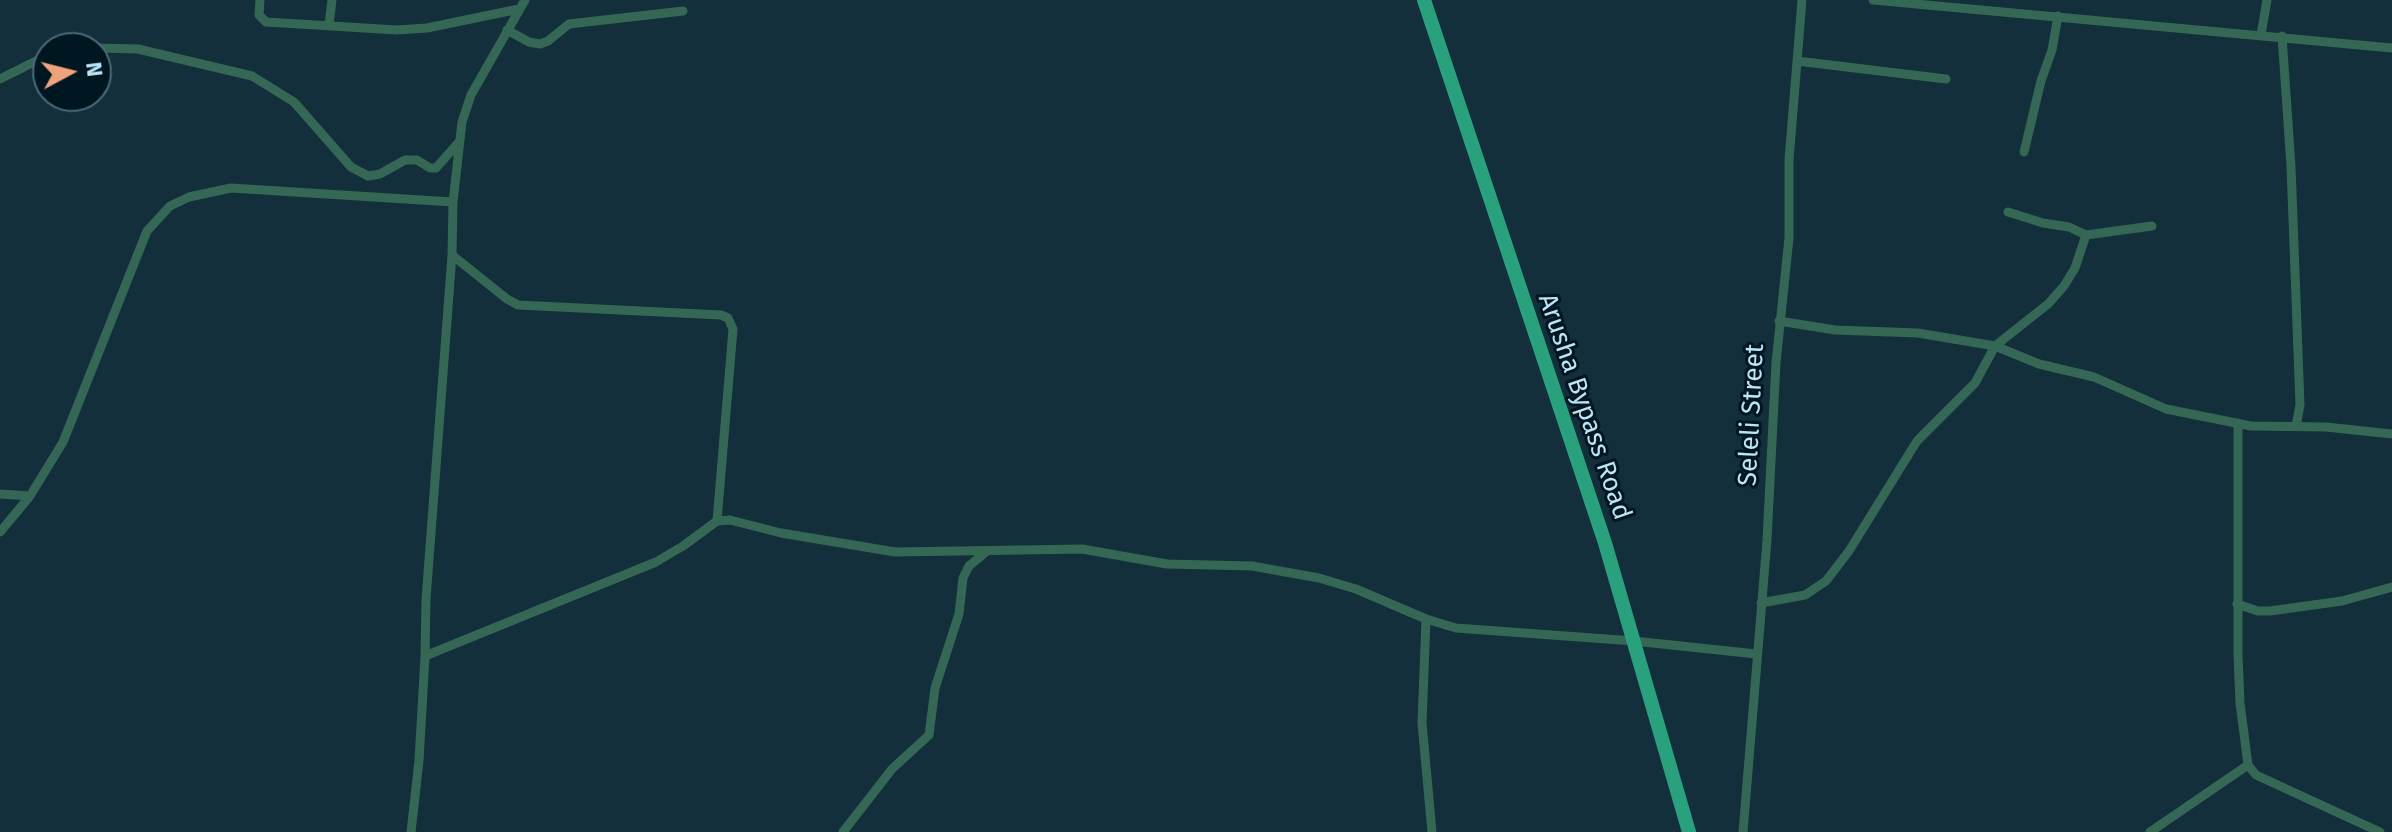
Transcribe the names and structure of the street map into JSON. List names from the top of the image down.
{
  "streets": {
    "main road": ["Arusha Bypass Road"],
    "street": ["Seleli Street"]
  },
  "north": "right"
}
